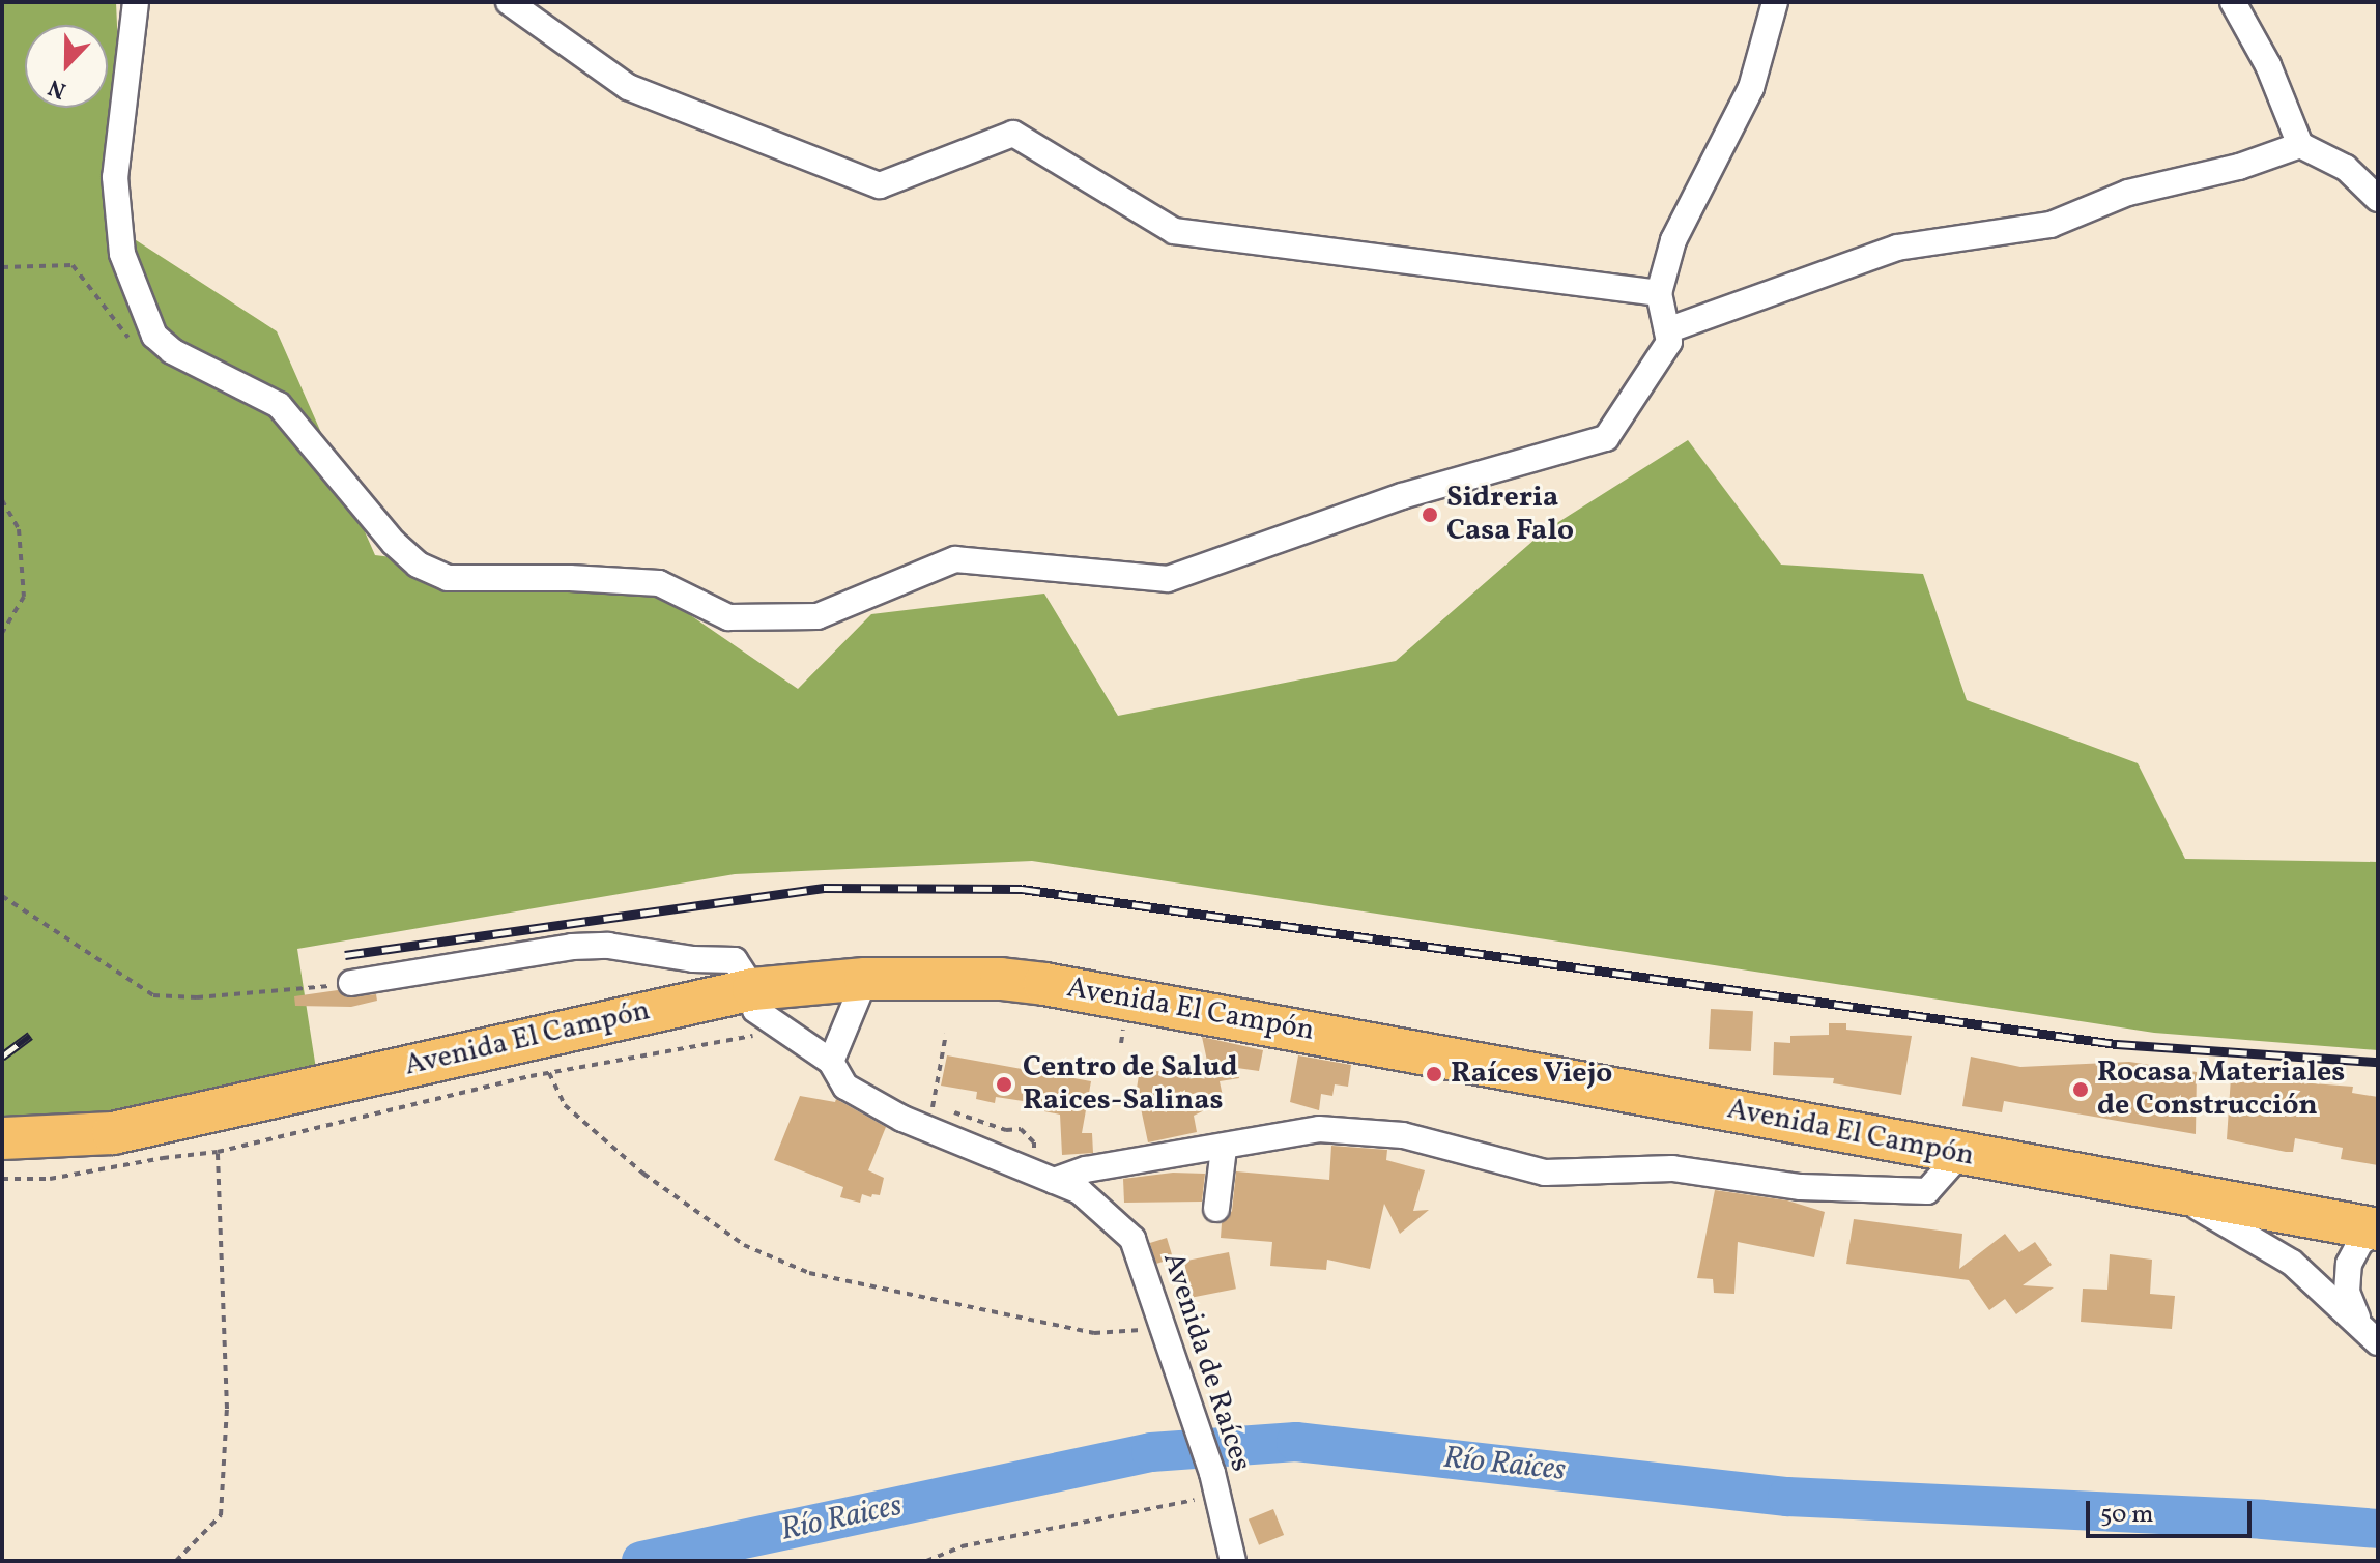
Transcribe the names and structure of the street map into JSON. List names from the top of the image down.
{
  "streets": {
    "main road": ["Avenida El Campón"],
    "street": ["Avenida de Raíces"]
  },
  "crossings": [
    ["Avenida El Campón", "Avenida de Raíces"]
  ],
  "water": ["Río Raices"],
  "places": [
    "Sidreria Casa Falo",
    "Raíces Viejo",
    "Centro de Salud Raices-Salinas",
    "Rocasa Materiales de Construcción"
  ],
  "scale_bar": "50 m",
  "north": "bottom"
}
